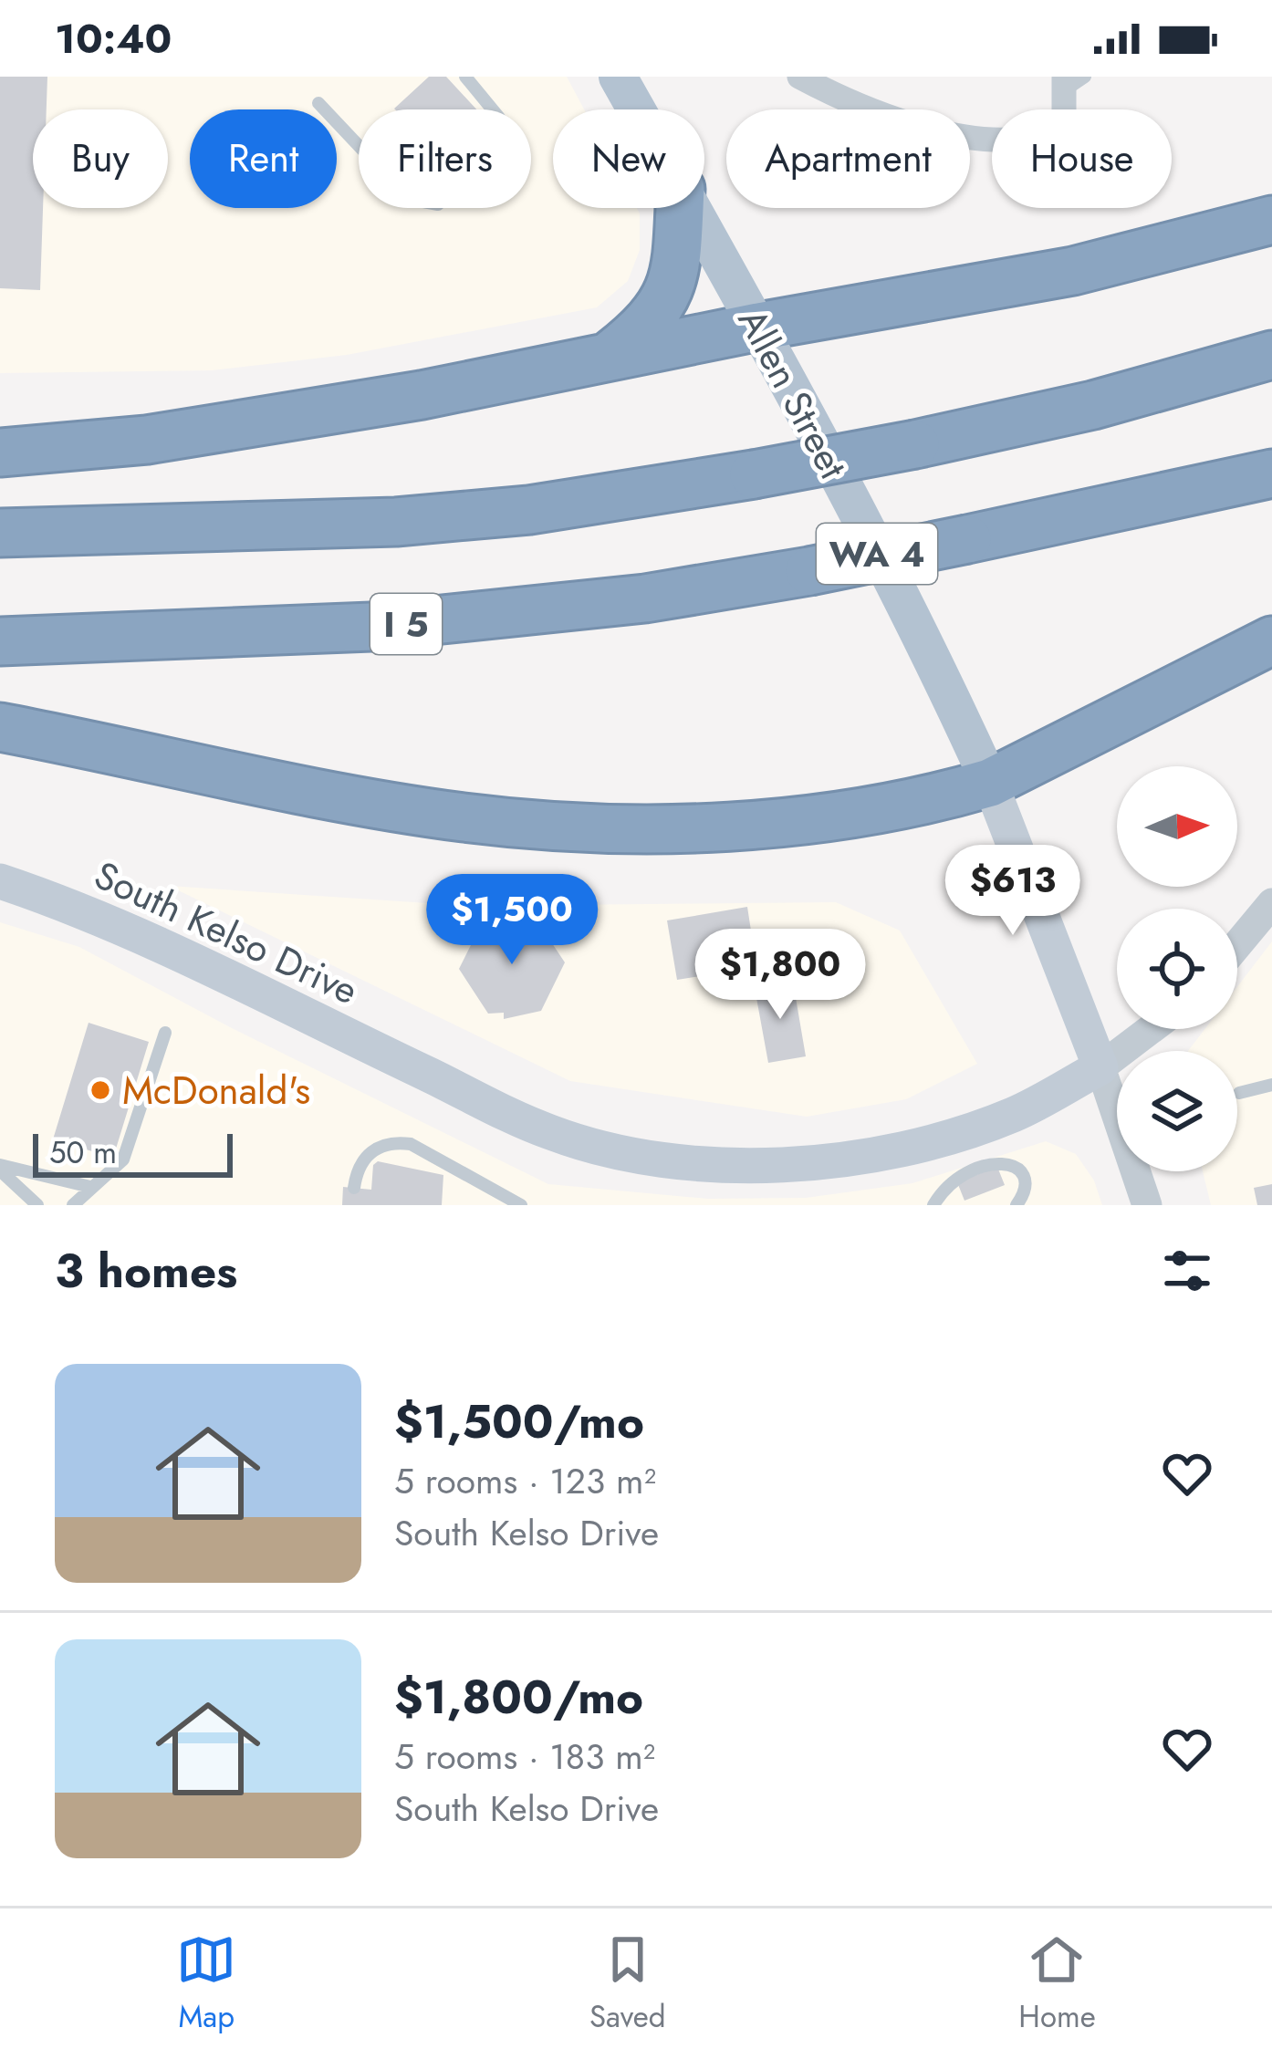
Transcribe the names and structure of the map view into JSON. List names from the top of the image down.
{
  "streets": {
    "highway": ["I 5"],
    "main road": ["Allen Street", "WA 4", "South Kelso Drive"]
  },
  "crossings": [
    ["Allen Street", "South Kelso Drive"]
  ],
  "places": ["McDonald's"],
  "scale_bar": "50 m",
  "north": "right",
  "page": {
    "status": "10:40",
    "chip": [
      "Buy",
      "Rent",
      "Filters",
      "New",
      "Apartment",
      "House"
    ],
    "price": ["$613", "$1,500", "$1,800"],
    "scale": "50 m",
    "heading": "3 homes",
    "list": [
      {
        "name": "$1,500/mo",
        "note": "5 rooms · 123 m² · South Kelso Drive"
      },
      {
        "name": "$1,800/mo",
        "note": "5 rooms · 183 m² · South Kelso Drive"
      }
    ],
    "tabs": ["Map", "Saved", "Home"]
  }
}
